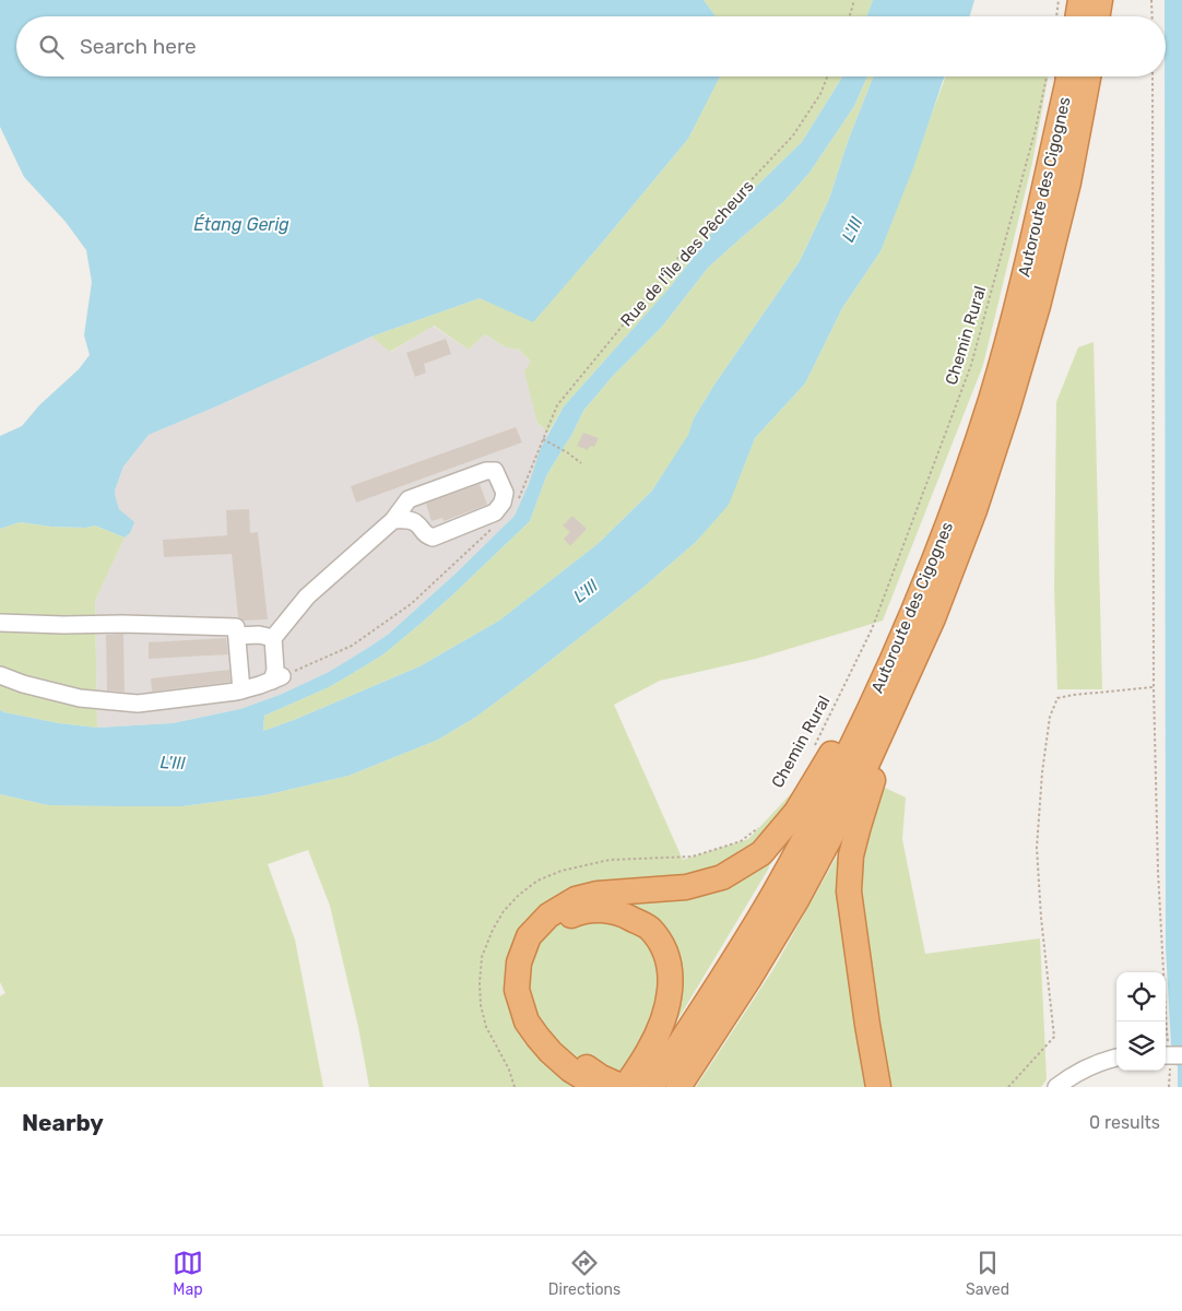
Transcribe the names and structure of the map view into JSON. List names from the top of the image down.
{
  "streets": {
    "highway": ["Autoroute des Cigognes"],
    "path": ["Rue de l'Île des Pêcheurs", "Chemin Rural"]
  },
  "water": ["Étang Gerig", "L'Ill"],
  "page": {
    "search": "Search here",
    "heading": ["Nearby", "0 results"],
    "nav": ["Map", "Directions", "Saved"]
  }
}
